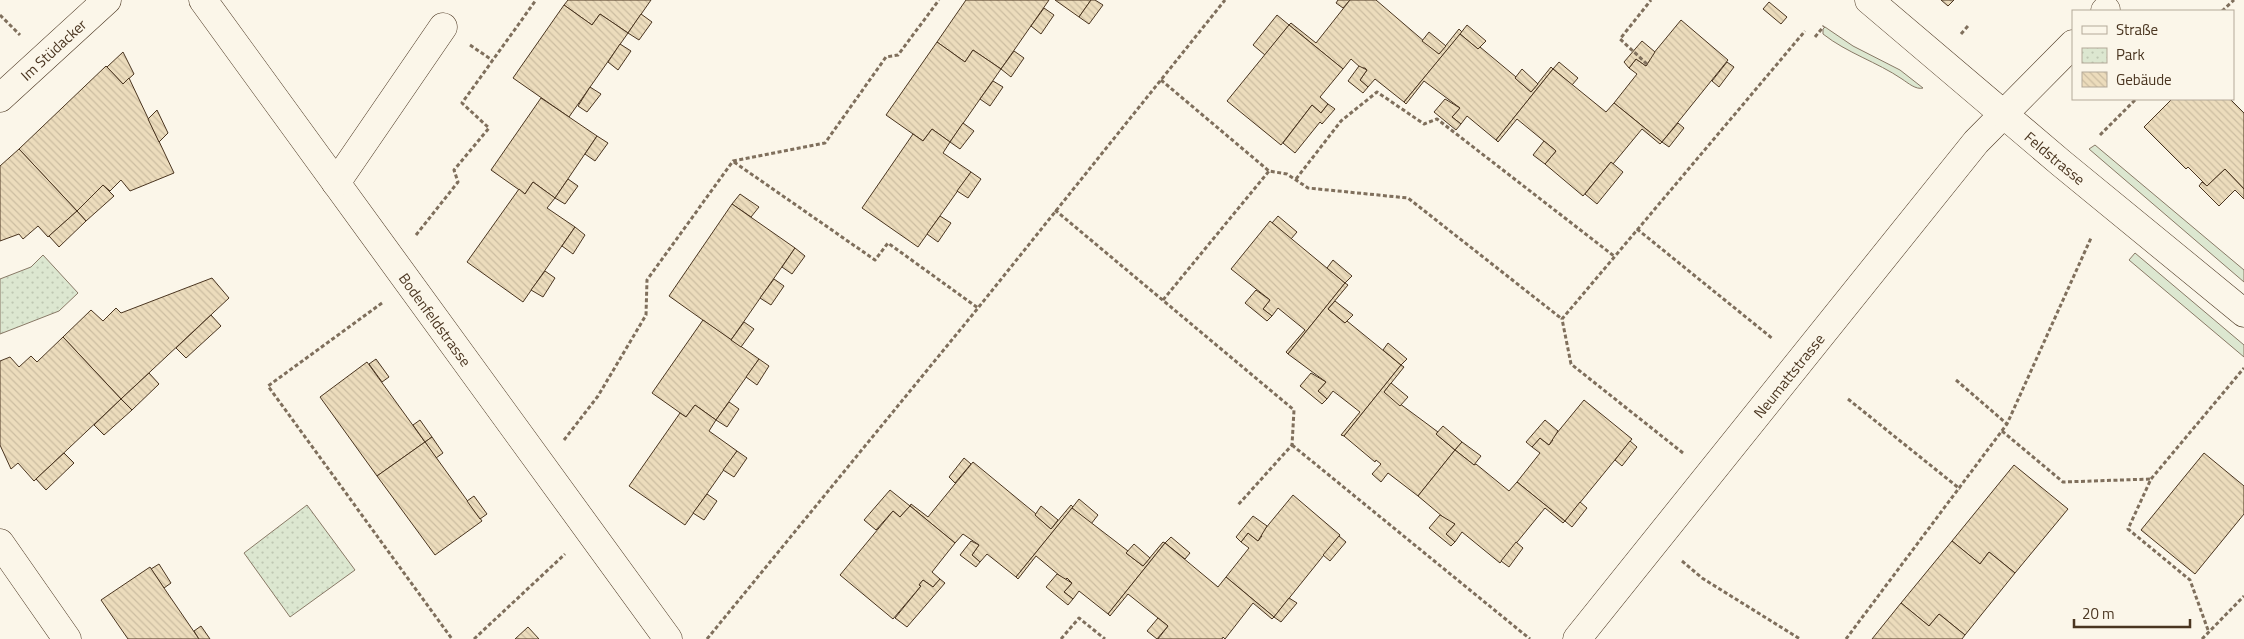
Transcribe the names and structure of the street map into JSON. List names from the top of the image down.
{
  "streets": {
    "street": [
      "Im Stüdacker",
      "Feldstrasse",
      "Bodenfeldstrasse",
      "Neumattstrasse"
    ]
  },
  "crossings": [
    ["Feldstrasse", "Neumattstrasse"]
  ],
  "legend": ["Straße", "Park", "Gebäude"],
  "scale_bar": "20 m"
}
